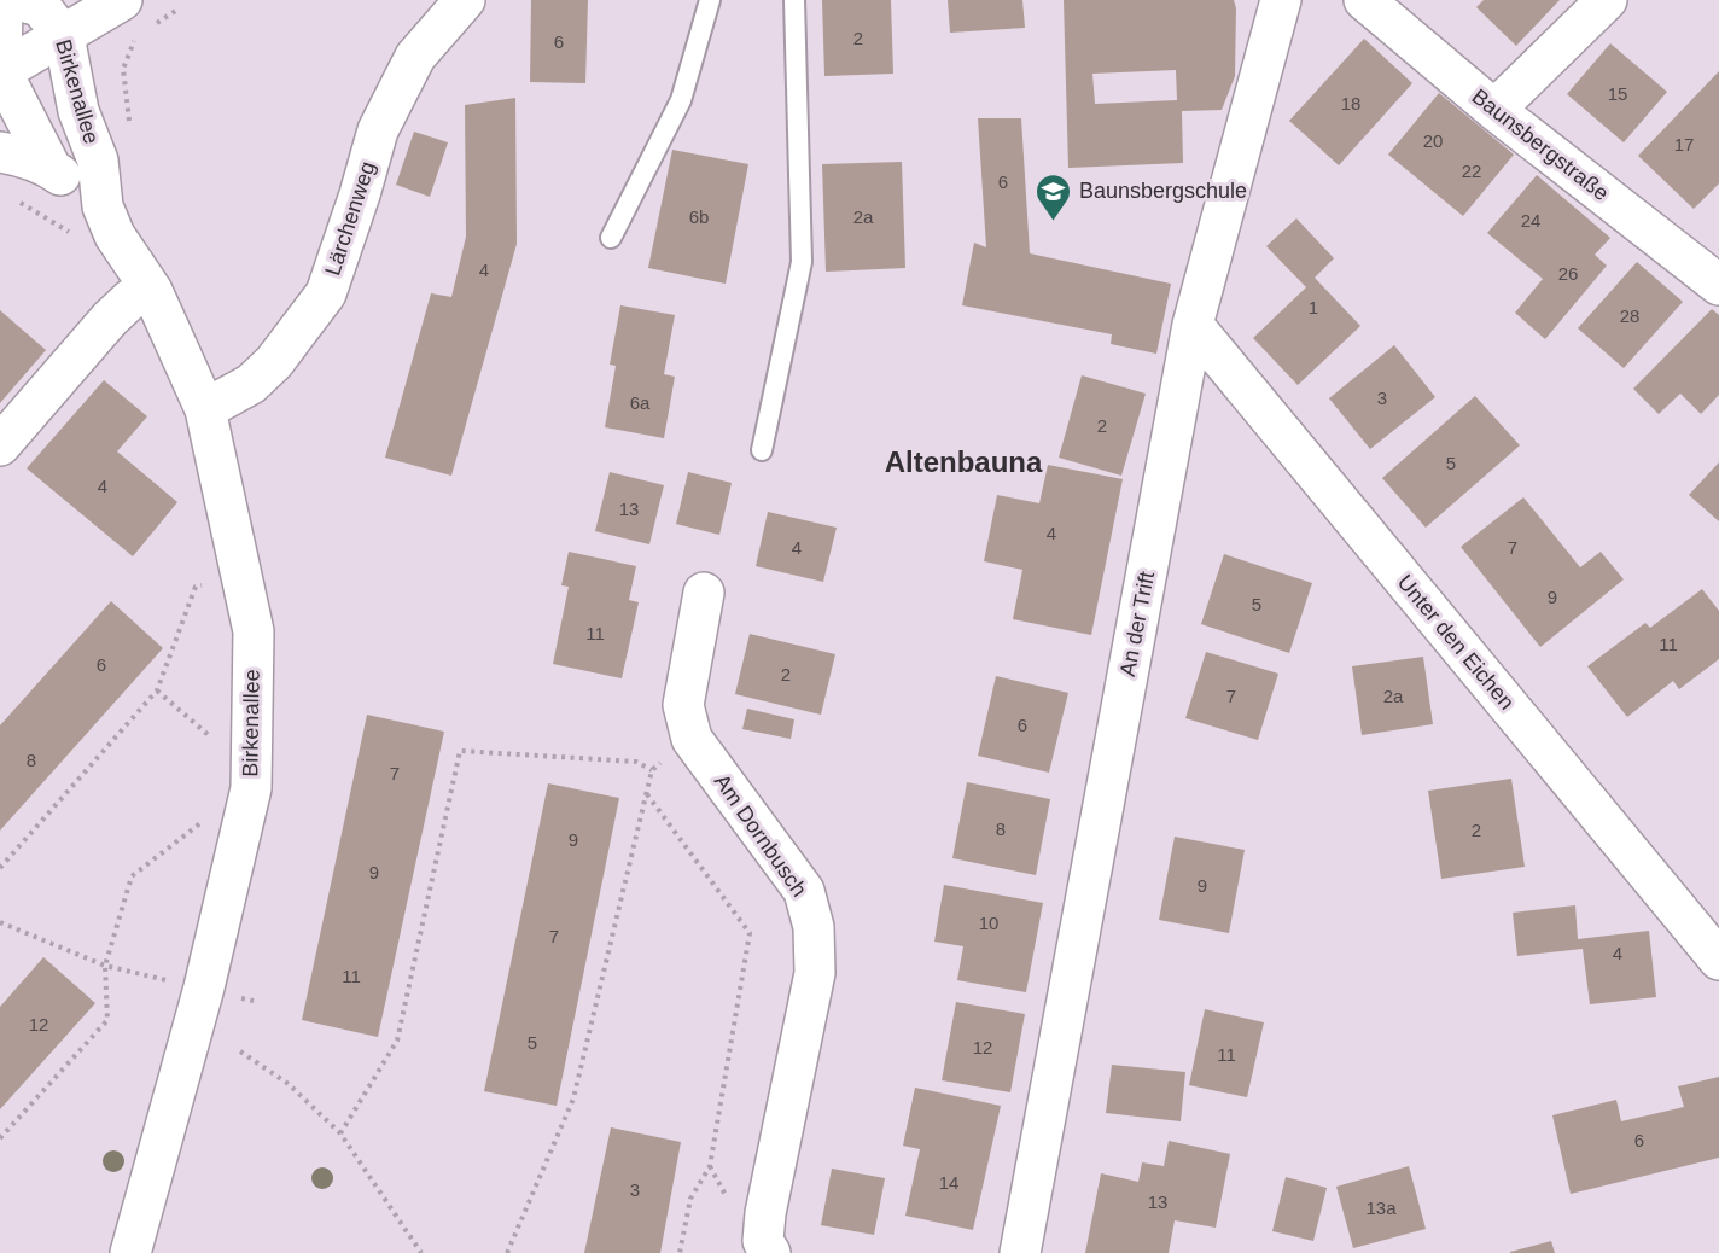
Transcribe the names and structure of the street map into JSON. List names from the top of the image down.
{
  "streets": {
    "street": [
      "Birkenallee",
      "Baunsbergstraße",
      "Lärchenweg",
      "An der Trift",
      "Unter den Eichen",
      "Am Dornbusch"
    ]
  },
  "crossings": [
    ["Birkenallee", "Lärchenweg"],
    ["An der Trift", "Unter den Eichen"]
  ],
  "districts": ["Altenbauna"],
  "places": {
    "school or university": ["Baunsbergschule"]
  },
  "house_numbers": [
    "2",
    "6",
    "15",
    "18",
    "20",
    "17",
    "22",
    "6",
    "6b",
    "2a",
    "24",
    "4",
    "26",
    "1",
    "28",
    "3",
    "6a",
    "2",
    "5",
    "4",
    "13",
    "4",
    "4",
    "7",
    "9",
    "5",
    "11",
    "11",
    "6",
    "2",
    "7",
    "2a",
    "6",
    "8",
    "7",
    "8",
    "2",
    "9",
    "9",
    "9",
    "10",
    "7",
    "4",
    "11",
    "12",
    "5",
    "12",
    "11",
    "6",
    "14",
    "3",
    "13",
    "13a"
  ]
}
